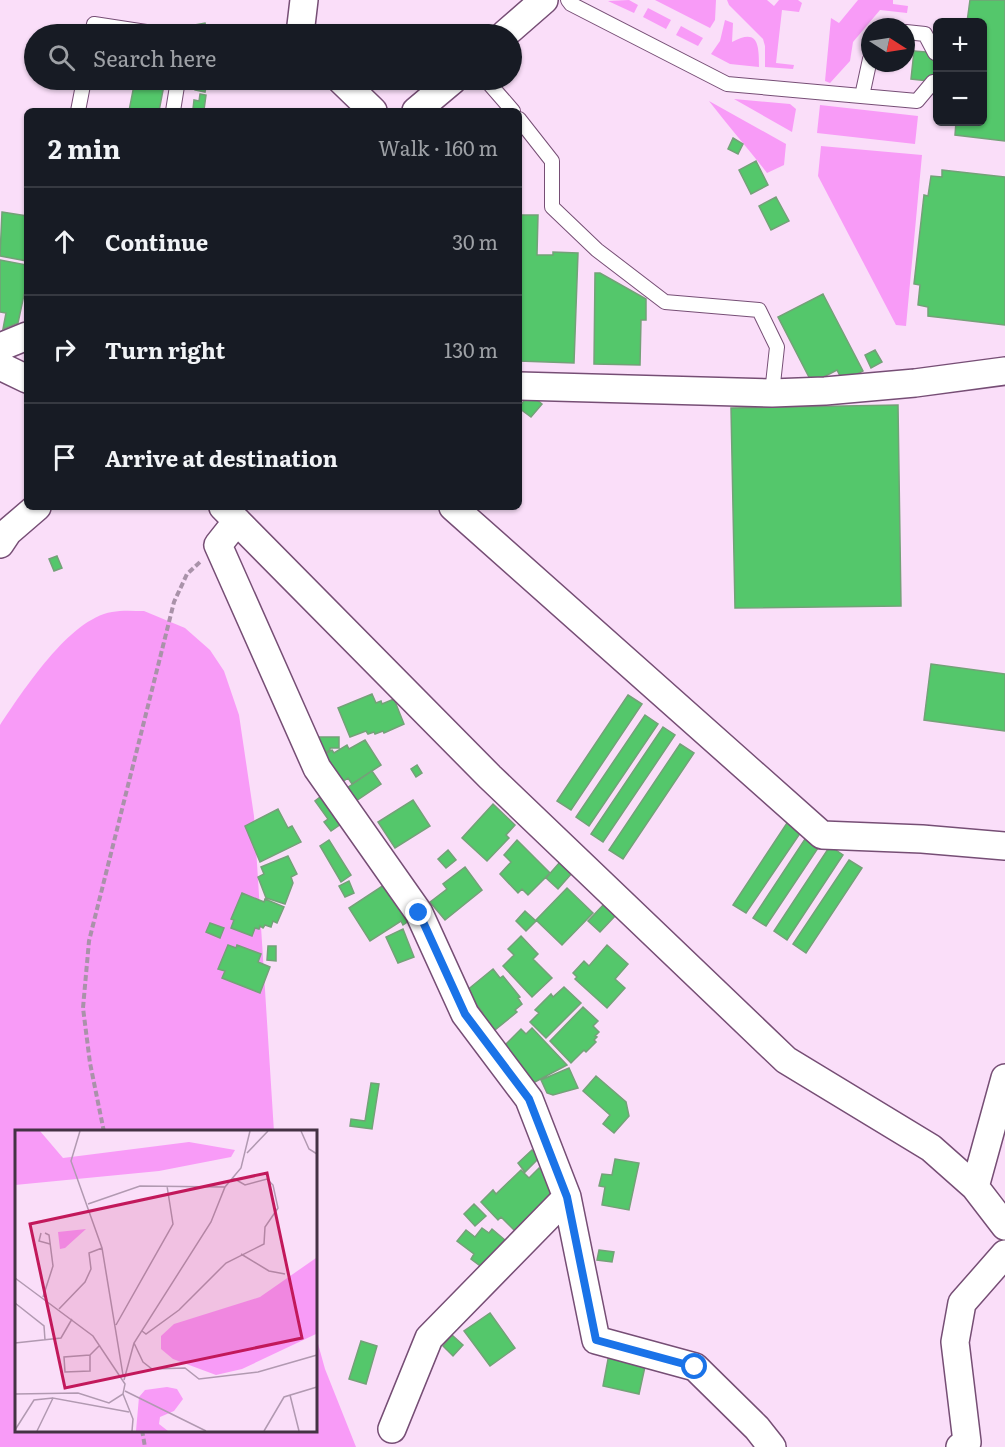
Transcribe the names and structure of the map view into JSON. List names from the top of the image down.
{
  "north": "right",
  "page": {
    "map_buttons": ["+", "−"],
    "search": "Search here",
    "heading": ["2 min", "Walk · 160 m"],
    "list": [
      ["Continue", "30 m"],
      ["Turn right", "130 m"],
      "Arrive at destination"
    ]
  }
}
